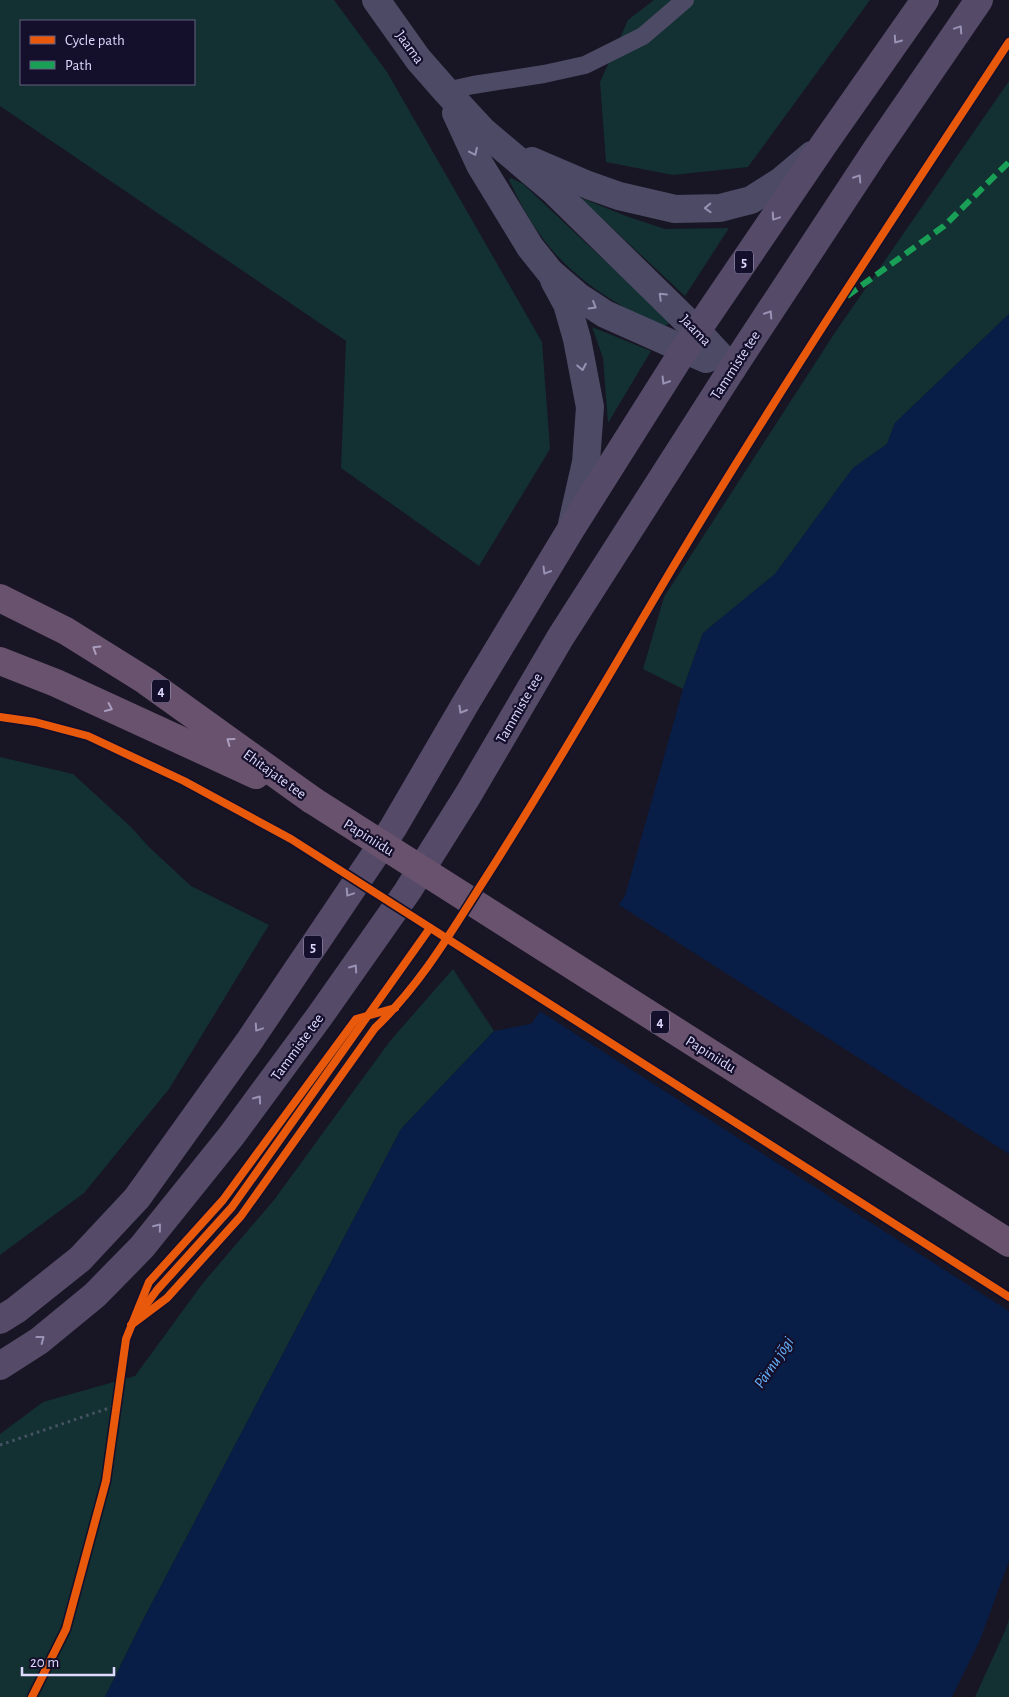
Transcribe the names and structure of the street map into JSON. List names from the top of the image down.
{
  "streets": {
    "highway": ["4", "Ehitajate tee", "Papiniidu"],
    "main road": ["5", "Tammiste tee"],
    "street": ["Jaama"]
  },
  "crossings": [
    ["Jaama", "5"],
    ["Jaama", "Tammiste tee"],
    ["Ehitajate tee", "Papiniidu"]
  ],
  "water": ["Pärnu jõgi"],
  "legend": ["Cycle path", "Path"],
  "scale_bar": "20 m"
}
